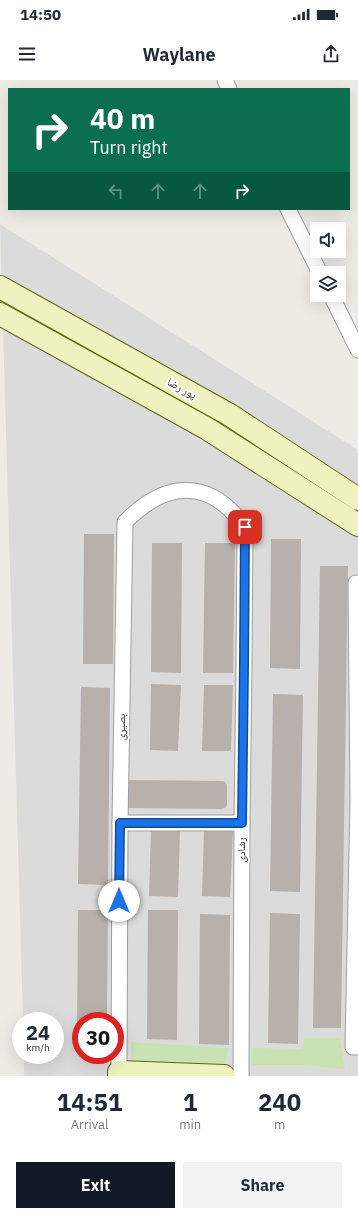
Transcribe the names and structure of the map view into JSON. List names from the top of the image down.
{
  "streets": {
    "street": ["پور رضا", "بصیری", "رشادی"]
  },
  "crossings": [
    ["بصیری", "رشادی"]
  ],
  "page": {
    "status": "14:50",
    "header": "Waylane",
    "turn": ["40 m", "Turn right"],
    "speed": "24 km/h",
    "limit": "30",
    "eta": [
      "14:51",
      "Arrival",
      "1",
      "min",
      "240",
      "m"
    ],
    "buttons": ["Exit", "Share"]
  }
}
